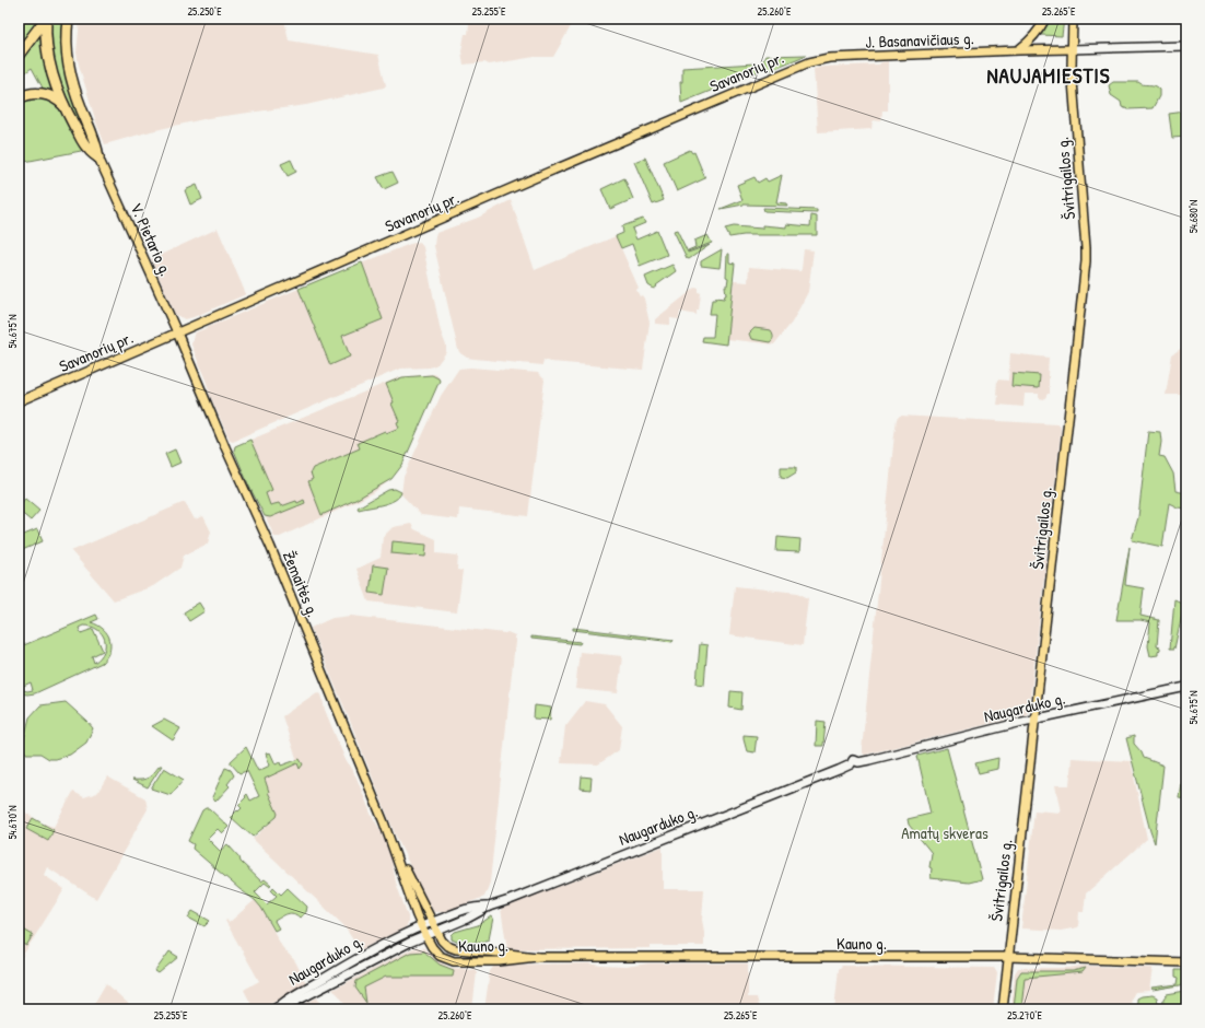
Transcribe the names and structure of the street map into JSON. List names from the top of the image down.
{
  "streets": {
    "main road": [
      "J. Basanavičiaus g.",
      "Savanorių pr.",
      "Švitrigailos g.",
      "V. Pietario g.",
      "Žemaitės g.",
      "Naugarduko g.",
      "Kauno g."
    ]
  },
  "crossings": [
    ["J. Basanavičiaus g.", "Savanorių pr."],
    ["J. Basanavičiaus g.", "Švitrigailos g."],
    ["Savanorių pr.", "V. Pietario g."],
    ["Savanorių pr.", "Žemaitės g."],
    ["Švitrigailos g.", "Naugarduko g."],
    ["Švitrigailos g.", "Kauno g."],
    ["V. Pietario g.", "Žemaitės g."],
    ["Žemaitės g.", "Naugarduko g."],
    ["Žemaitės g.", "Kauno g."],
    ["Naugarduko g.", "Kauno g."]
  ],
  "districts": ["NAUJAMIESTIS"],
  "parks": ["Amatų skveras"],
  "coordinates": [
    "25.250°E",
    "25.255°E",
    "25.260°E",
    "25.265°E",
    "54.680°N",
    "54.675°N",
    "54.670°N",
    "25.270°E"
  ]
}
